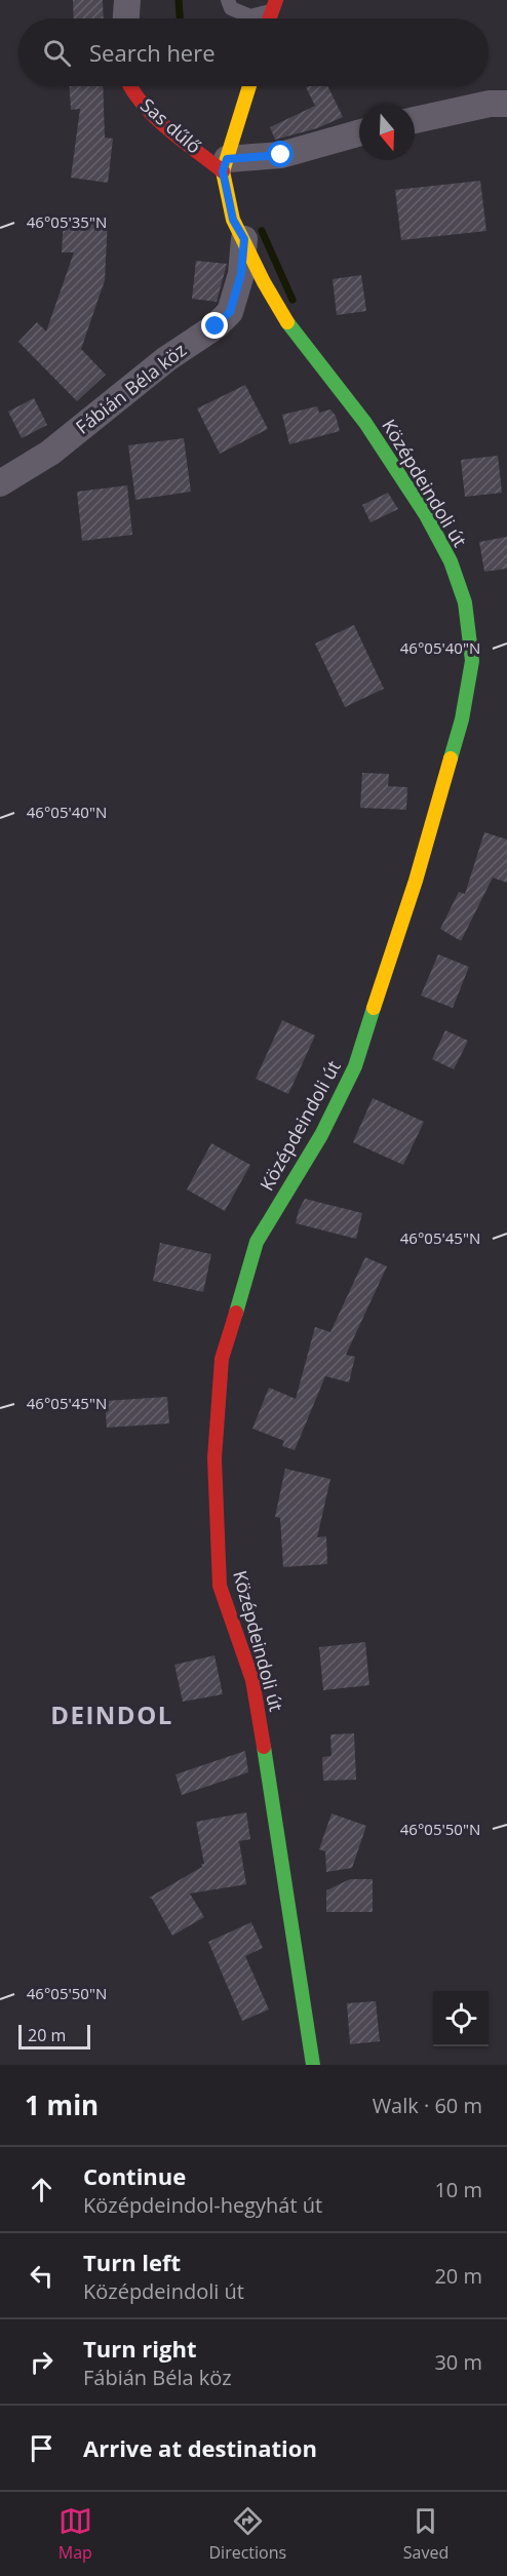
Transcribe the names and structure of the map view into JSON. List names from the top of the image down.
{
  "streets": {
    "street": ["Sas dűlő", "Fábián Béla köz", "Középdeindoli út"]
  },
  "crossings": [
    ["Sas dűlő", "Középdeindoli út"],
    ["Fábián Béla köz", "Középdeindoli út"]
  ],
  "districts": ["DEINDOL"],
  "scale_bar": "20 m",
  "north": "bottom",
  "page": {
    "search": "Search here",
    "scale": "20 m",
    "heading": ["1 min", "Walk · 60 m"],
    "list": [
      ["Continue", "Középdeindol-hegyhát út", "10 m"],
      ["Turn left", "Középdeindoli út", "20 m"],
      ["Turn right", "Fábián Béla köz", "30 m"],
      "Arrive at destination"
    ],
    "nav": ["Map", "Directions", "Saved"]
  },
  "coordinates": [
    "46°05'35\"N",
    "46°05'40\"N",
    "46°05'45\"N",
    "46°05'50\"N"
  ]
}
